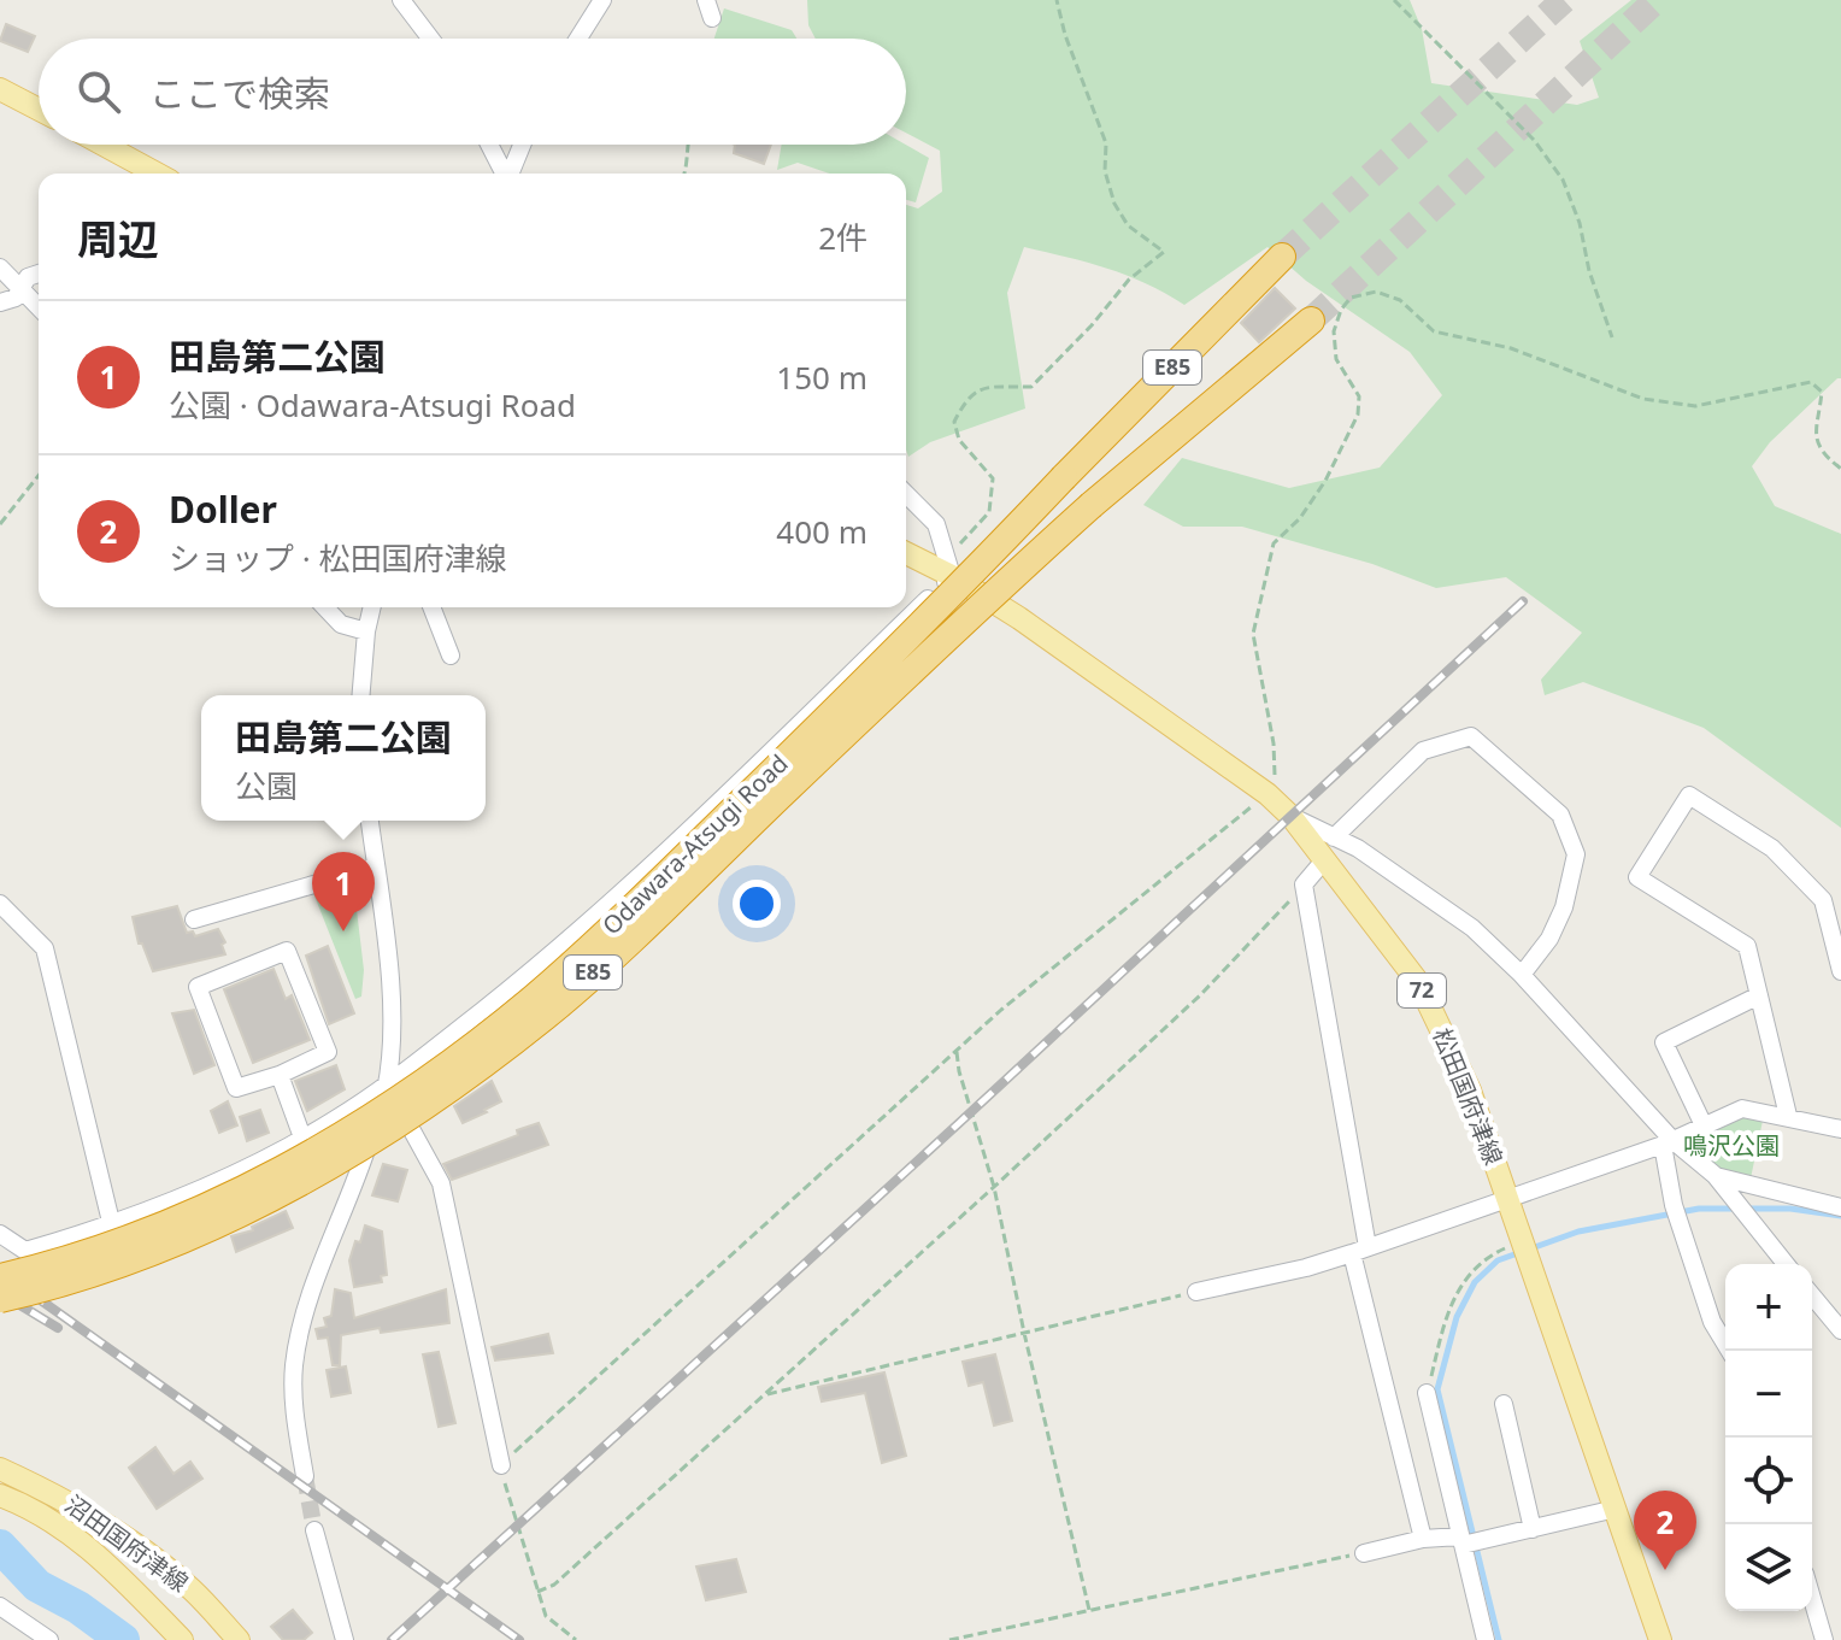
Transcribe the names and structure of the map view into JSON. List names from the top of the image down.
{
  "streets": {
    "highway": ["E85", "Odawara-Atsugi Road"],
    "main road": ["72", "松田国府津線", "沼田国府津線"]
  },
  "parks": ["鳴沢公園"],
  "page": {
    "search": "ここで検索",
    "heading": ["周辺", "2件"],
    "list": [
      {
        "mark": "1",
        "name": "田島第二公園",
        "note": "公園 · Odawara-Atsugi Road",
        "value": "150 m"
      },
      {
        "mark": "2",
        "name": "Doller",
        "note": "ショップ · 松田国府津線",
        "value": "400 m"
      }
    ],
    "popup": ["田島第二公園", "公園"],
    "pins": ["1", "2"],
    "map_buttons": ["+", "−"]
  }
}
